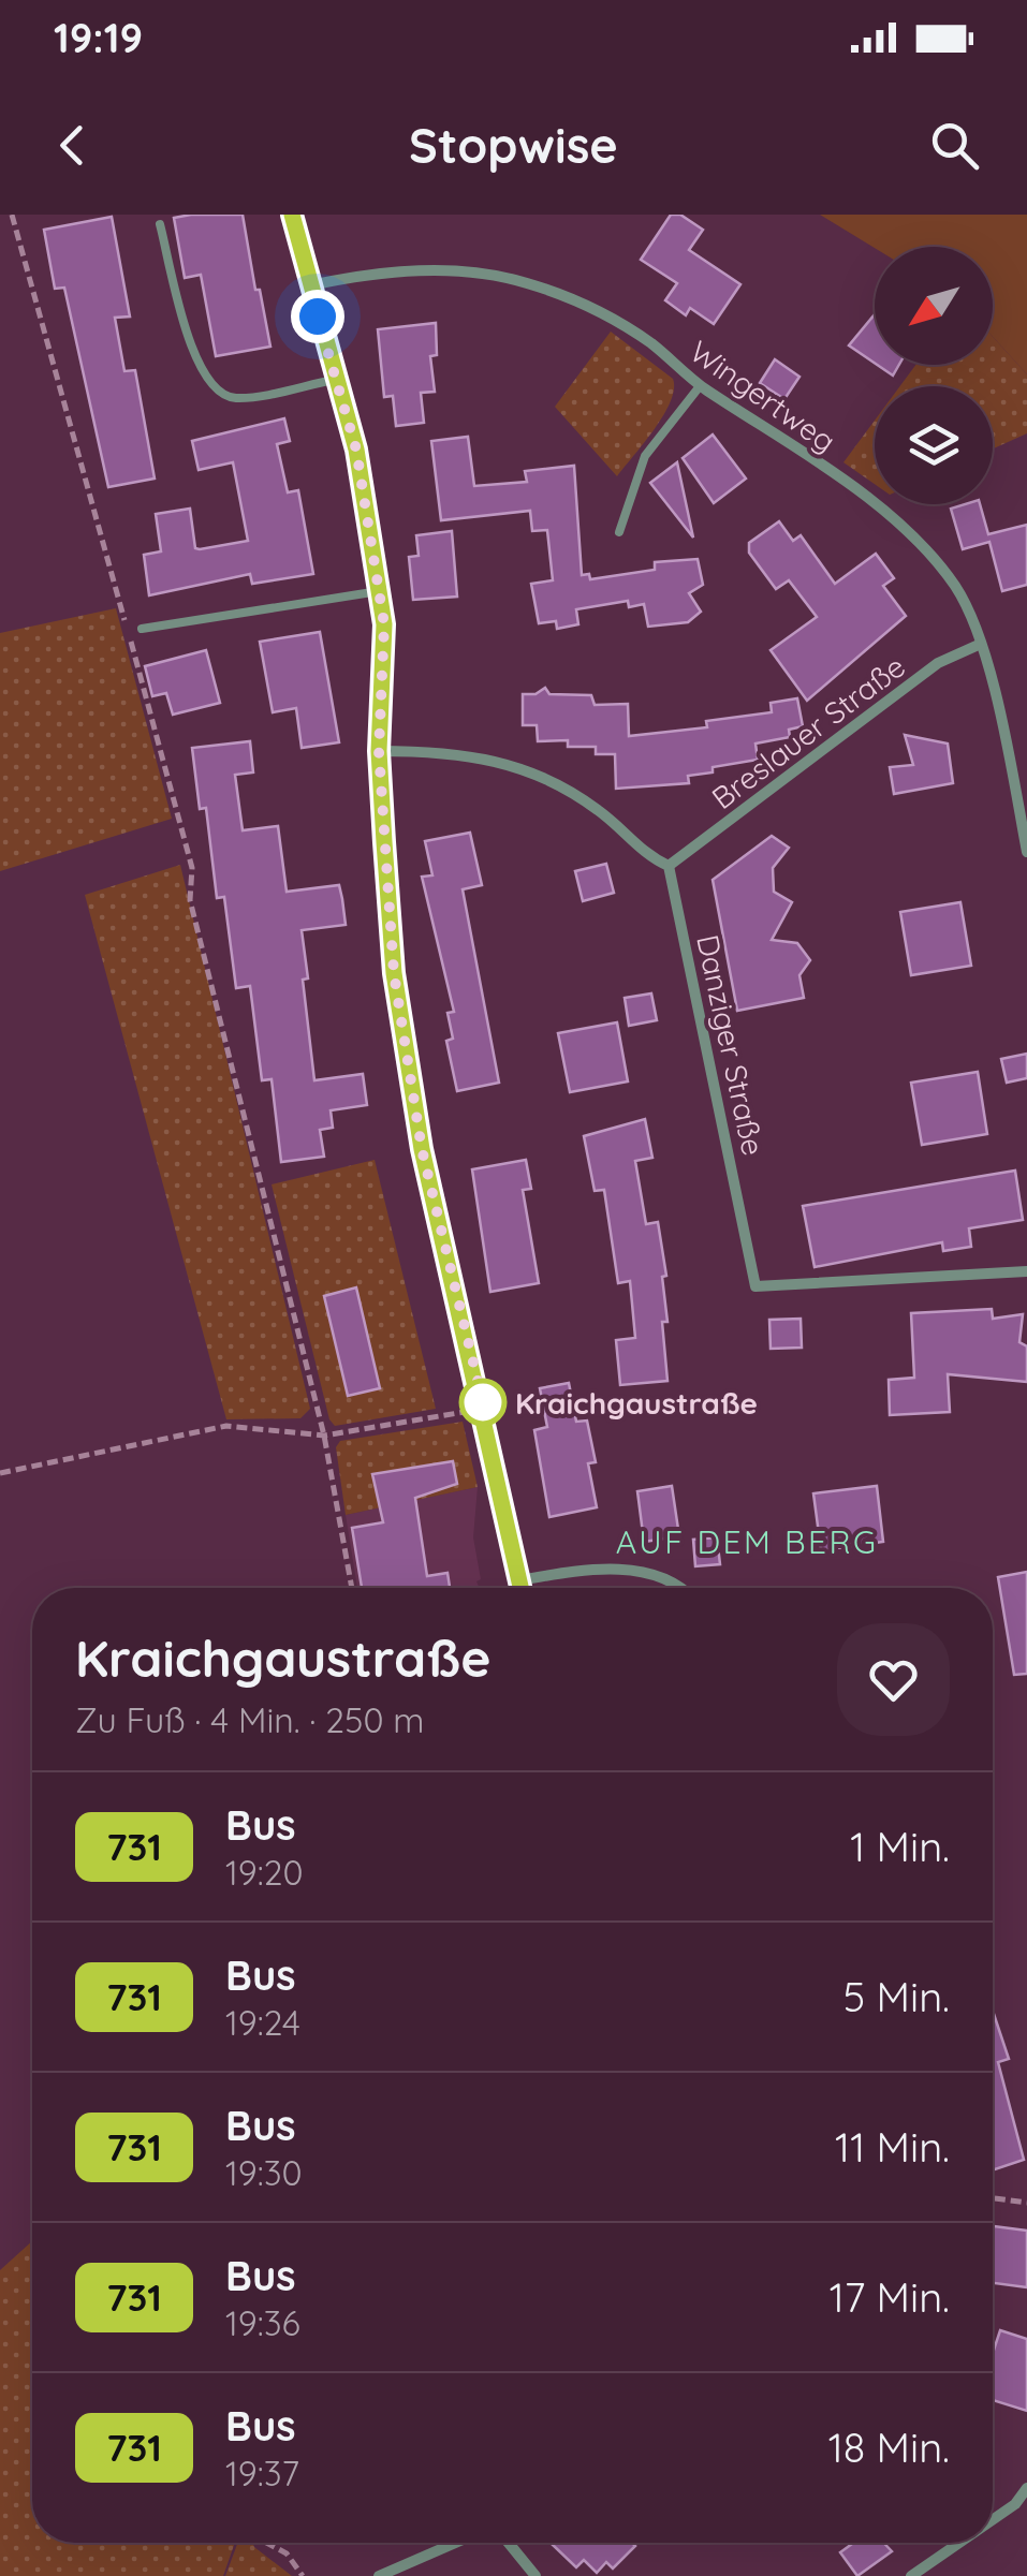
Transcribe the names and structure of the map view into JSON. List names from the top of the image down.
{
  "streets": {
    "street": ["Wingertweg", "Breslauer Straße", "Danziger Straße"]
  },
  "crossings": [
    ["Wingertweg", "Breslauer Straße"],
    ["Breslauer Straße", "Danziger Straße"]
  ],
  "districts": ["AUF DEM BERG"],
  "places": ["Kraichgaustraße"],
  "lines": ["bus line 731"],
  "north": "bottom left",
  "page": {
    "status": "19:19",
    "header": "Stopwise",
    "heading": ["Kraichgaustraße", "Zu Fuß · 4 Min. · 250 m"],
    "list": [
      {
        "mark": "731",
        "name": "Bus",
        "note": "19:20",
        "value": "1 Min."
      },
      {
        "mark": "731",
        "name": "Bus",
        "note": "19:24",
        "value": "5 Min."
      },
      {
        "mark": "731",
        "name": "Bus",
        "note": "19:30",
        "value": "11 Min."
      },
      {
        "mark": "731",
        "name": "Bus",
        "note": "19:36",
        "value": "17 Min."
      },
      {
        "mark": "731",
        "name": "Bus",
        "note": "19:37",
        "value": "18 Min."
      }
    ]
  }
}
